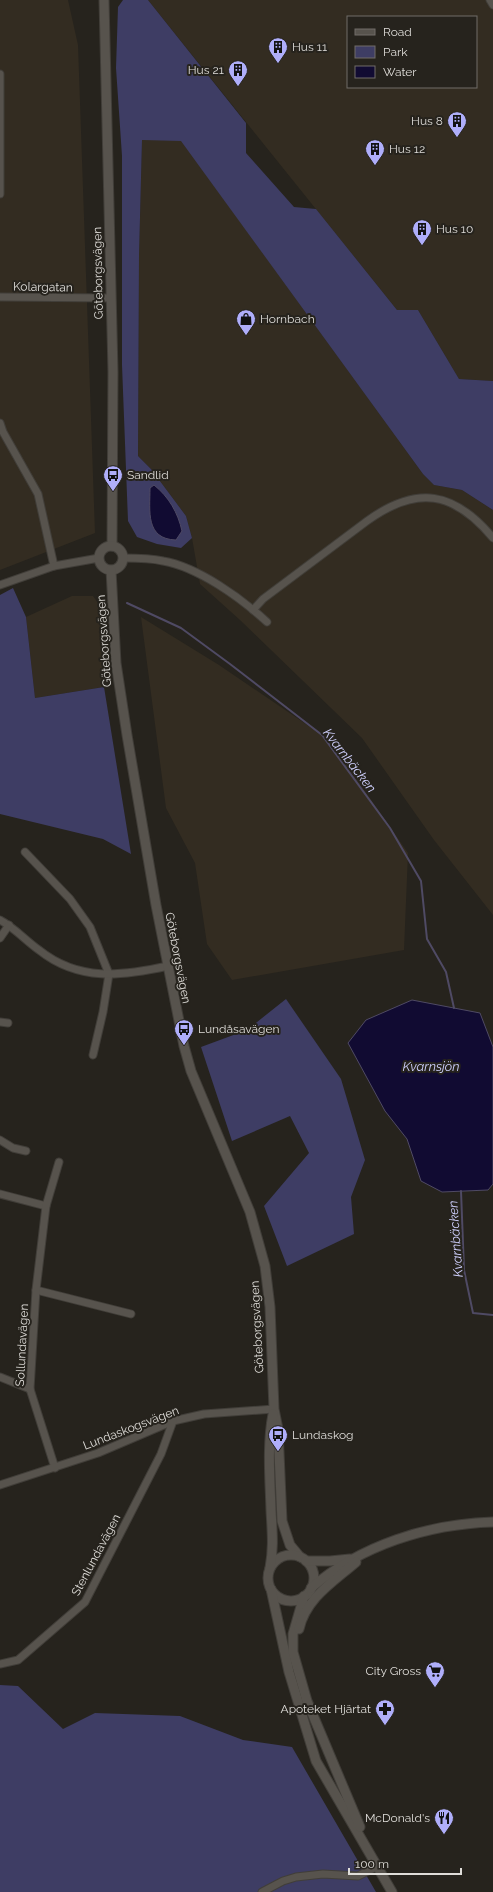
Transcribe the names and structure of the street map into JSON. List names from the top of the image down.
{
  "streets": {
    "street": [
      "Göteborgsvägen",
      "Kolargatan",
      "Sollundavägen",
      "Lundaskogsvägen",
      "Stenlundavägen"
    ]
  },
  "crossings": [
    ["Göteborgsvägen", "Kolargatan"],
    ["Göteborgsvägen", "Lundaskogsvägen"],
    ["Sollundavägen", "Lundaskogsvägen"],
    ["Lundaskogsvägen", "Stenlundavägen"]
  ],
  "water": ["Kvarnbäcken", "Kvarnsjön"],
  "places": {
    "building": [
      "Hus 11",
      "Hus 21",
      "Hus 8",
      "Hus 12",
      "Hus 10"
    ],
    "shop": ["Hornbach"],
    "bus stop": ["Sandlid", "Lundåsavägen", "Lundaskog"],
    "supermarket": ["City Gross"],
    "pharmacy": ["Apoteket Hjärtat"],
    "restaurant": ["McDonald's"]
  },
  "legend": ["Road", "Park", "Water"],
  "scale_bar": "100 m"
}
